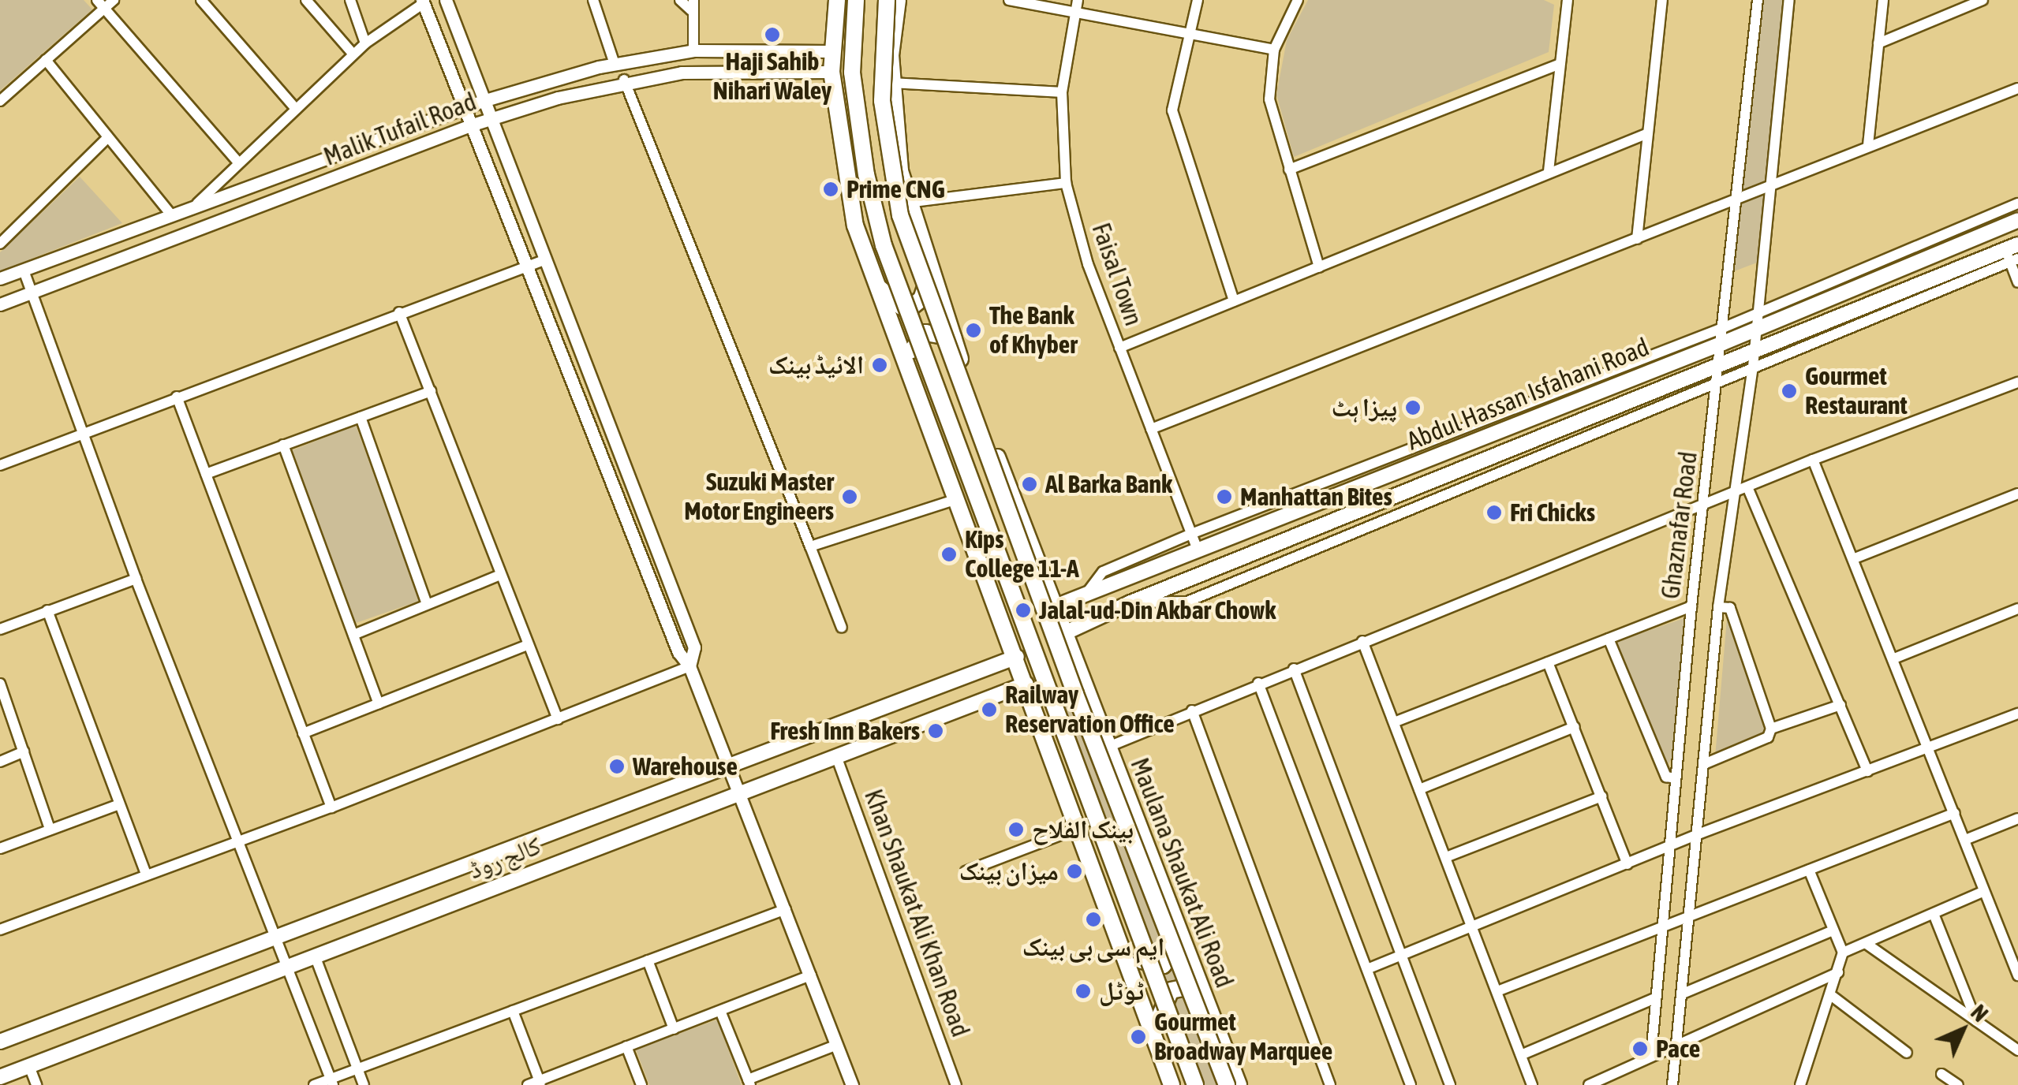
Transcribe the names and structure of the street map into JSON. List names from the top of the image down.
{
  "streets": {
    "main road": ["Abdul Hassan Isfahani Road", "کالج روڈ", "Maulana Shaukat Ali Road"],
    "street": [
      "Malik Tufail Road",
      "Faisal Town",
      "Ghaznafar Road",
      "Khan Shaukat Ali Khan Road"
    ]
  },
  "crossings": [
    ["Faisal Town", "Abdul Hassan Isfahani Road"],
    ["Abdul Hassan Isfahani Road", "Ghaznafar Road"],
    ["Abdul Hassan Isfahani Road", "Maulana Shaukat Ali Road"],
    ["کالج روڈ", "Khan Shaukat Ali Khan Road"]
  ],
  "places": [
    "Haji Sahib Nihari Waley",
    "Prime CNG",
    "The Bank of Khyber",
    "الائیڈ بینک",
    "Gourmet Restaurant",
    "پیزا ہٹ",
    "Al Barka Bank",
    "Suzuki Master Motor Engineers",
    "Manhattan Bites",
    "Fri Chicks",
    "Kips College 11-A",
    "Jalal-ud-Din Akbar Chowk",
    "Railway Reservation Office",
    "Fresh Inn Bakers",
    "Warehouse",
    "بینک الفلاح",
    "میزان بینک",
    "ایم سی بی بینک",
    "ٹوٹل",
    "Gourmet Broadway Marquee",
    "Pace"
  ],
  "north": "top right"
}
